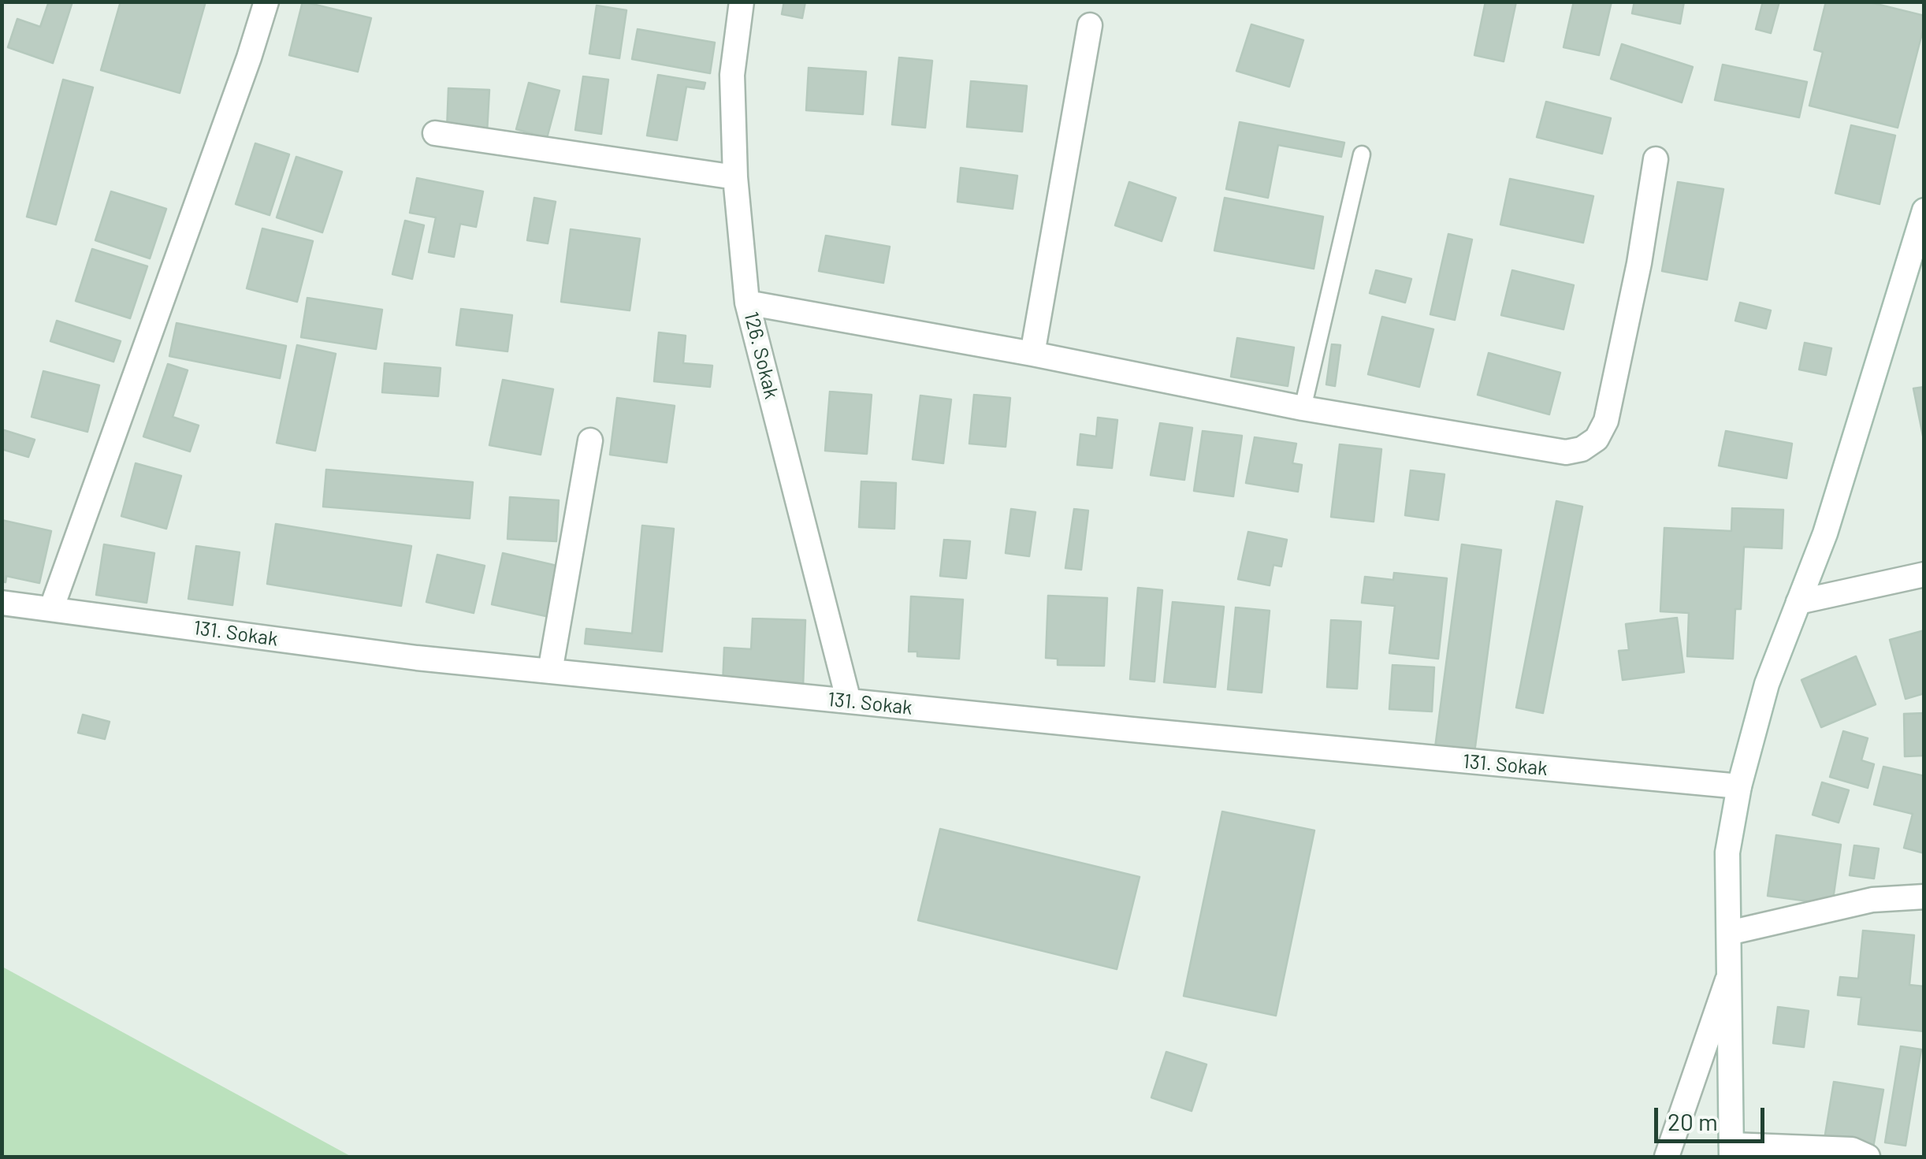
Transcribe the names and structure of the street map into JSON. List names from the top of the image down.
{
  "streets": {
    "street": ["126. Sokak", "131. Sokak"]
  },
  "crossings": [
    ["126. Sokak", "131. Sokak"]
  ],
  "scale_bar": "20 m"
}
